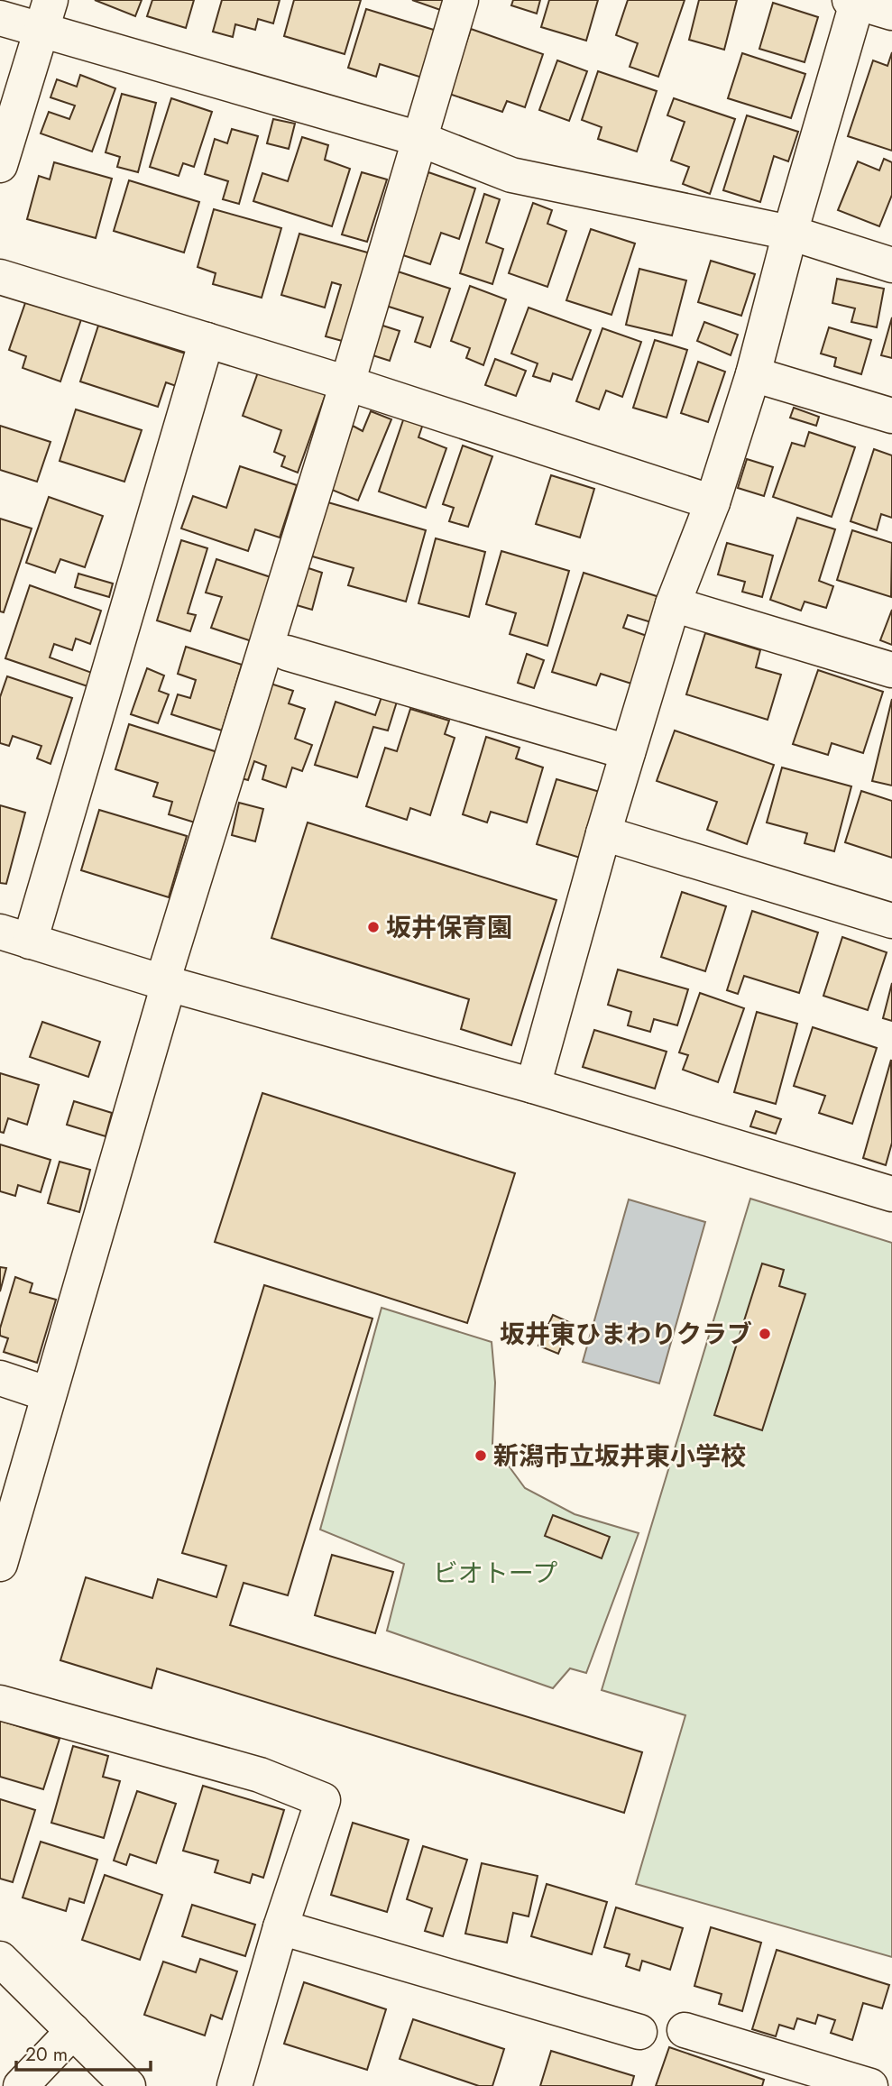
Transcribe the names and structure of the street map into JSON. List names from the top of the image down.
{
  "parks": ["ビオトープ"],
  "places": ["坂井保育園", "坂井東ひまわりクラブ", "新潟市立坂井東小学校"],
  "scale_bar": "20 m"
}
